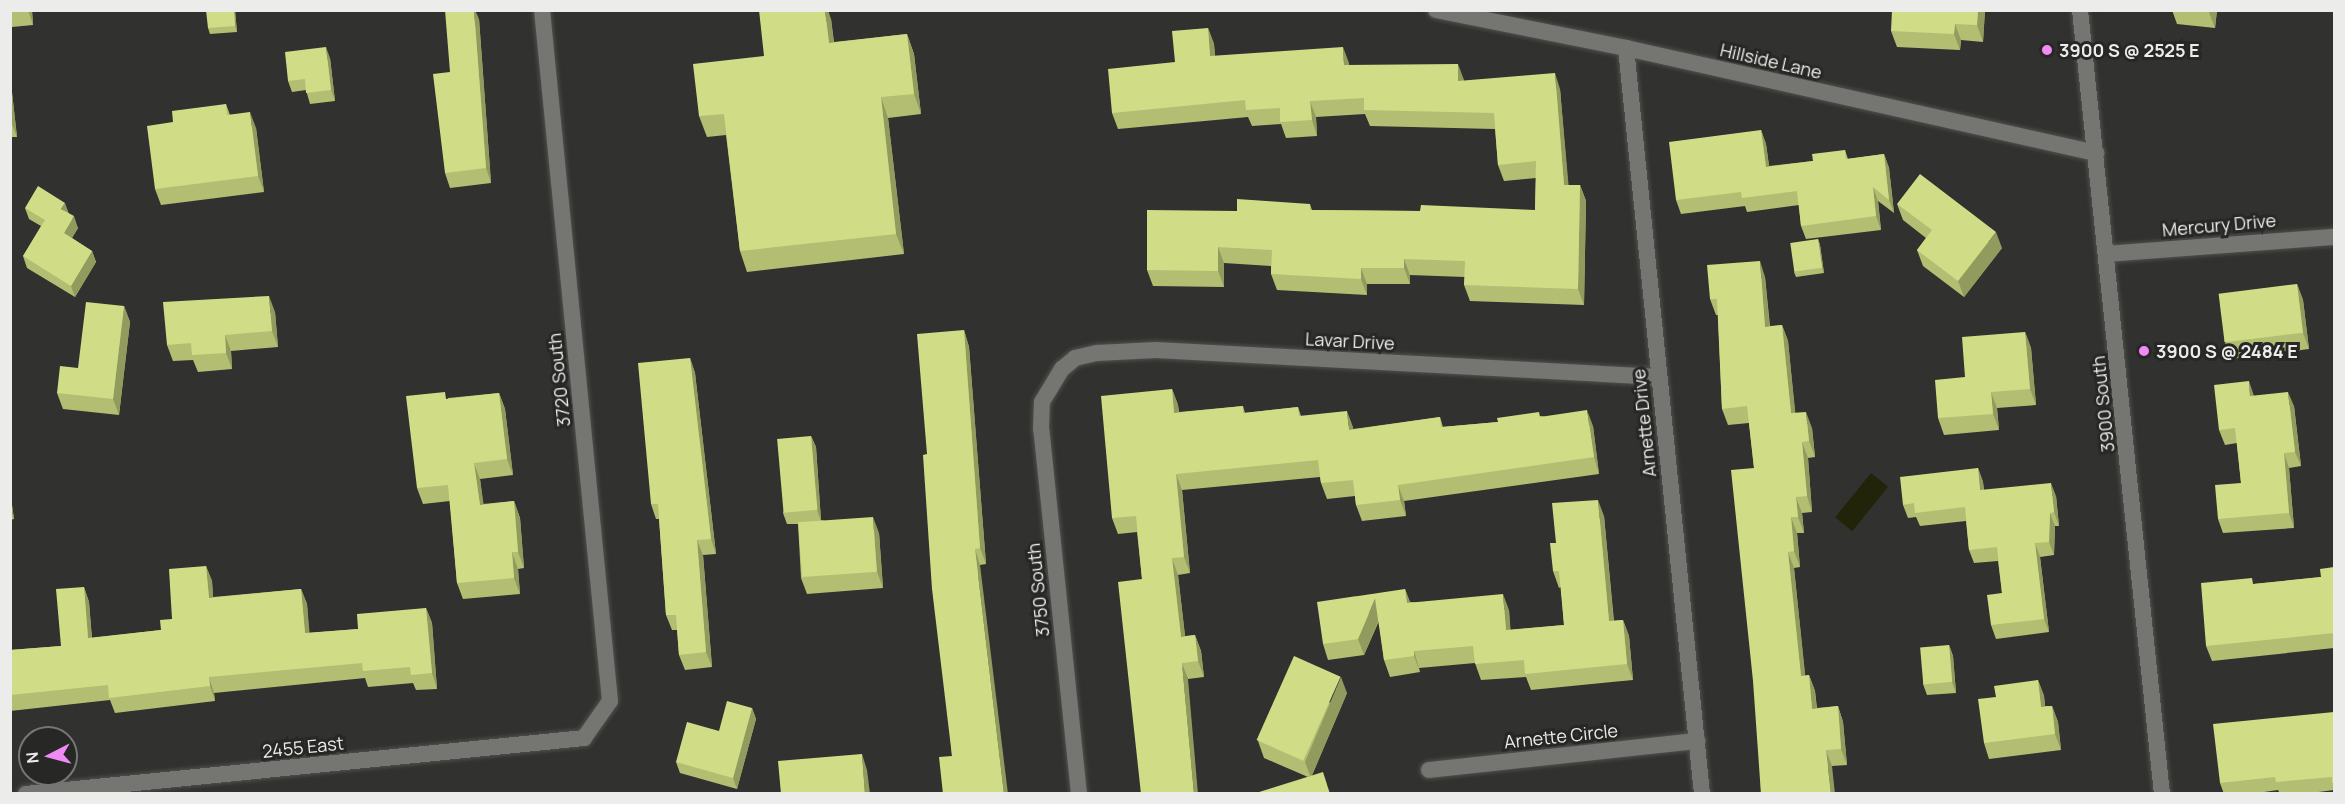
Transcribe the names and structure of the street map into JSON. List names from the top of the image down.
{
  "streets": {
    "street": [
      "Hillside Lane",
      "Mercury Drive",
      "Lavar Drive",
      "3720 South",
      "3900 South",
      "Arnette Drive",
      "3750 South",
      "Arnette Circle",
      "2455 East"
    ]
  },
  "crossings": [
    ["Hillside Lane", "3900 South"],
    ["Hillside Lane", "Arnette Drive"],
    ["Mercury Drive", "3900 South"],
    ["Lavar Drive", "Arnette Drive"],
    ["Lavar Drive", "3750 South"],
    ["3720 South", "2455 East"],
    ["Arnette Drive", "Arnette Circle"]
  ],
  "places": ["3900 S @ 2525 E", "3900 S @ 2484 E"],
  "north": "left"
}
